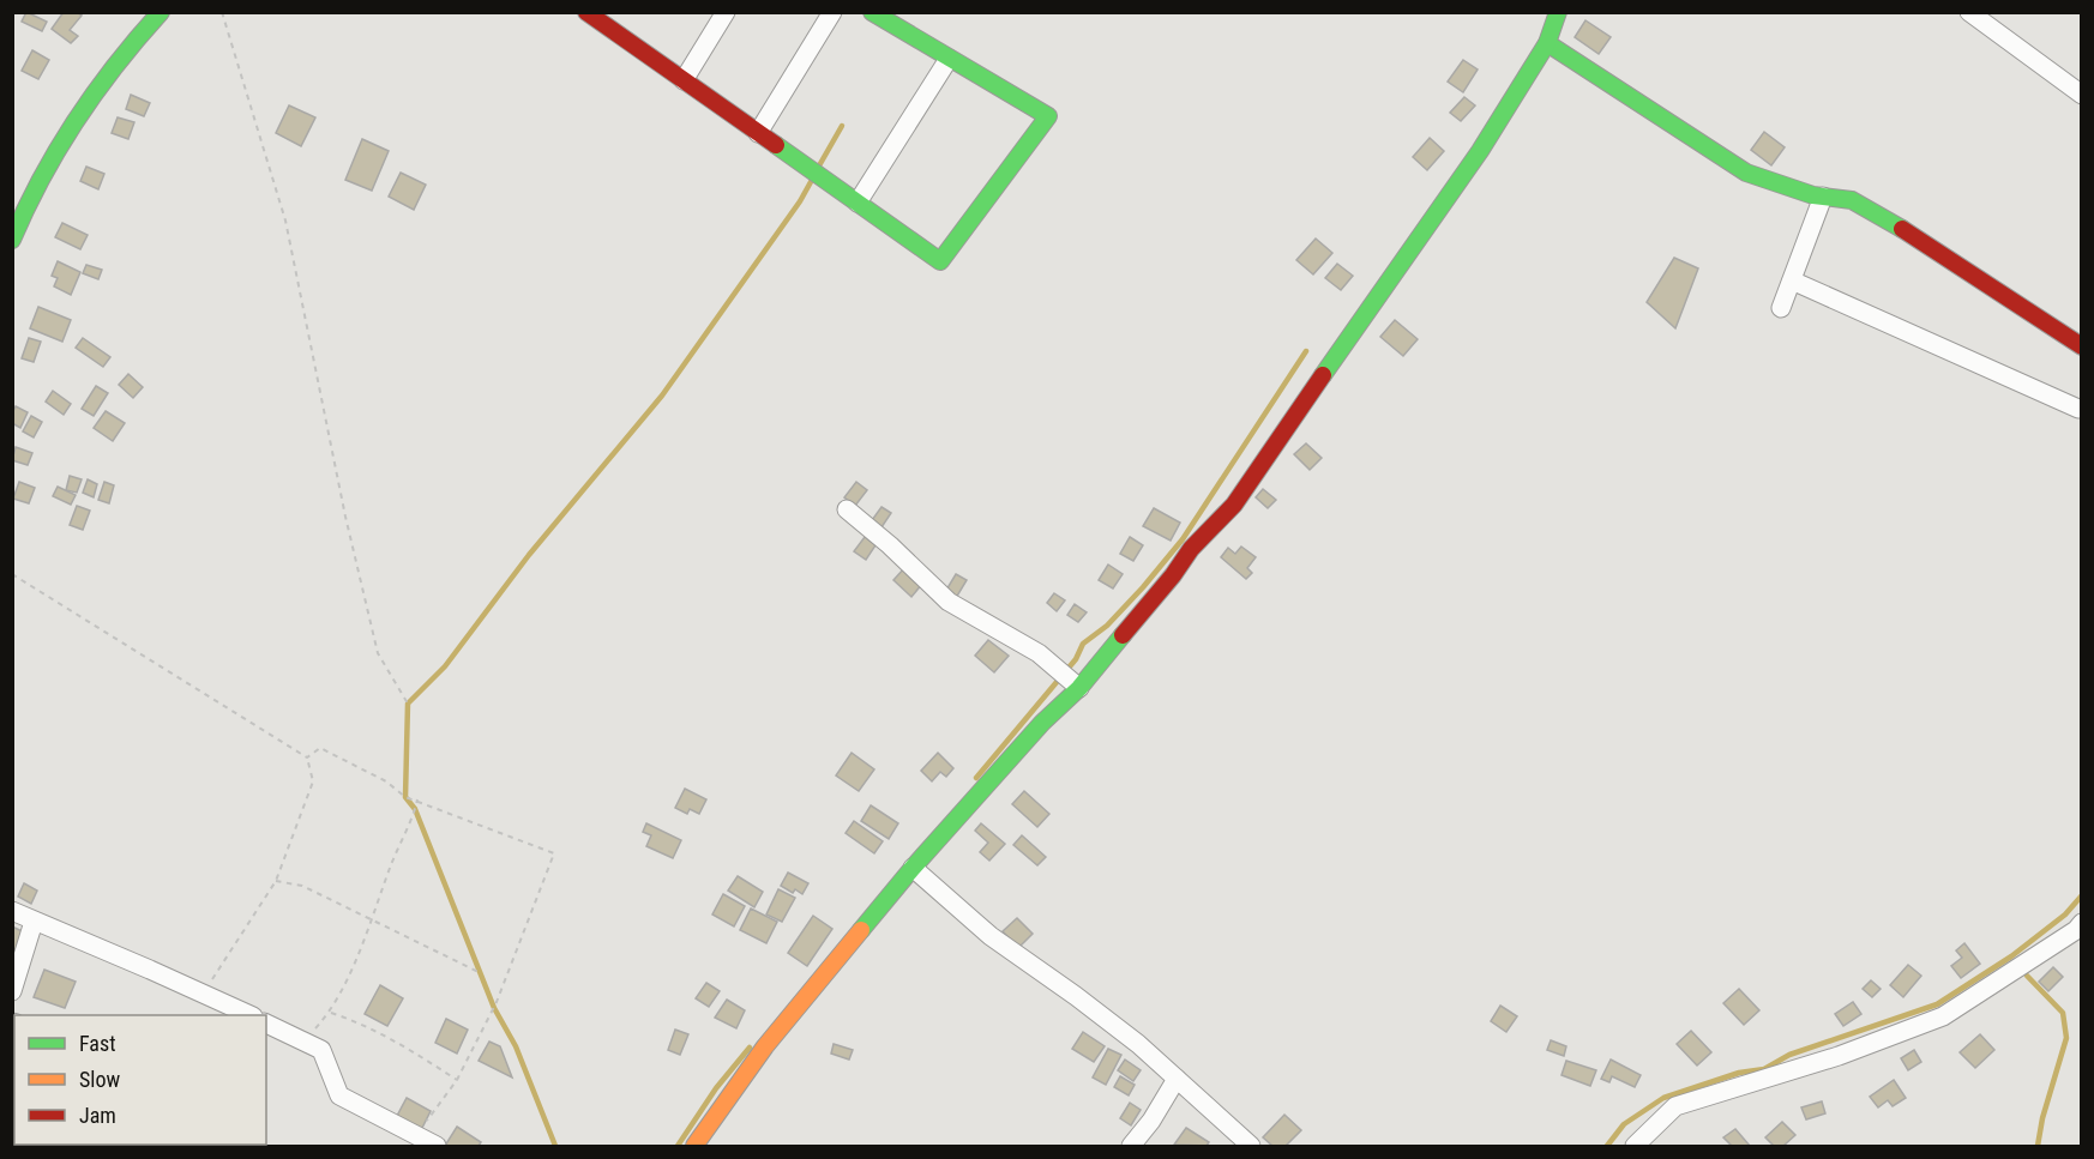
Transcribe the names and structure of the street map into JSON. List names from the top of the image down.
{
  "legend": ["Fast", "Slow", "Jam"]
}
